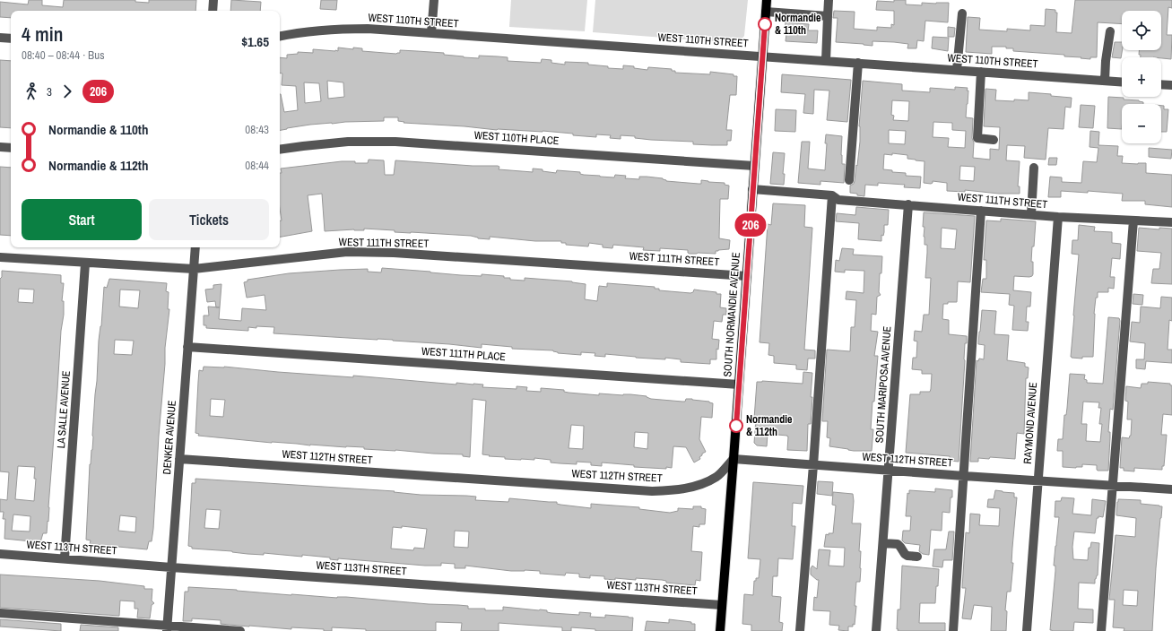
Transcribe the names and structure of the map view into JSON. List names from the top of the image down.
{
  "streets": {
    "main road": ["SOUTH NORMANDIE AVENUE"],
    "street": [
      "WEST 110TH STREET",
      "WEST 110TH PLACE",
      "WEST 111TH STREET",
      "WEST 111TH PLACE",
      "SOUTH MARIPOSA AVENUE",
      "LA SALLE AVENUE",
      "RAYMOND AVENUE",
      "DENKER AVENUE",
      "WEST 112TH STREET",
      "WEST 113TH STREET"
    ]
  },
  "crossings": [
    ["WEST 110TH STREET", "SOUTH NORMANDIE AVENUE"],
    ["WEST 110TH PLACE", "SOUTH NORMANDIE AVENUE"],
    ["WEST 111TH STREET", "SOUTH NORMANDIE AVENUE"],
    ["WEST 111TH STREET", "SOUTH MARIPOSA AVENUE"],
    ["WEST 111TH STREET", "LA SALLE AVENUE"],
    ["WEST 111TH STREET", "RAYMOND AVENUE"],
    ["WEST 111TH STREET", "DENKER AVENUE"],
    ["SOUTH NORMANDIE AVENUE", "WEST 111TH PLACE"],
    ["SOUTH NORMANDIE AVENUE", "WEST 112TH STREET"],
    ["SOUTH NORMANDIE AVENUE", "WEST 113TH STREET"],
    ["WEST 111TH PLACE", "DENKER AVENUE"],
    ["SOUTH MARIPOSA AVENUE", "WEST 112TH STREET"],
    ["LA SALLE AVENUE", "WEST 113TH STREET"],
    ["RAYMOND AVENUE", "WEST 112TH STREET"],
    ["DENKER AVENUE", "WEST 112TH STREET"],
    ["DENKER AVENUE", "WEST 113TH STREET"]
  ],
  "places": ["Normandie & 110th", "Normandie & 112th"],
  "lines": ["bus line 206"],
  "page": {
    "on_map": "206",
    "map_buttons": ["+", "−"],
    "heading": ["4 min", "08:40 – 08:44 · Bus", "$1.65"],
    "legs": ["3", "206"],
    "list": [
      {
        "name": "Normandie & 110th",
        "value": "08:43"
      },
      {
        "name": "Normandie & 112th",
        "value": "08:44"
      }
    ],
    "buttons": ["Start", "Tickets"]
  }
}
